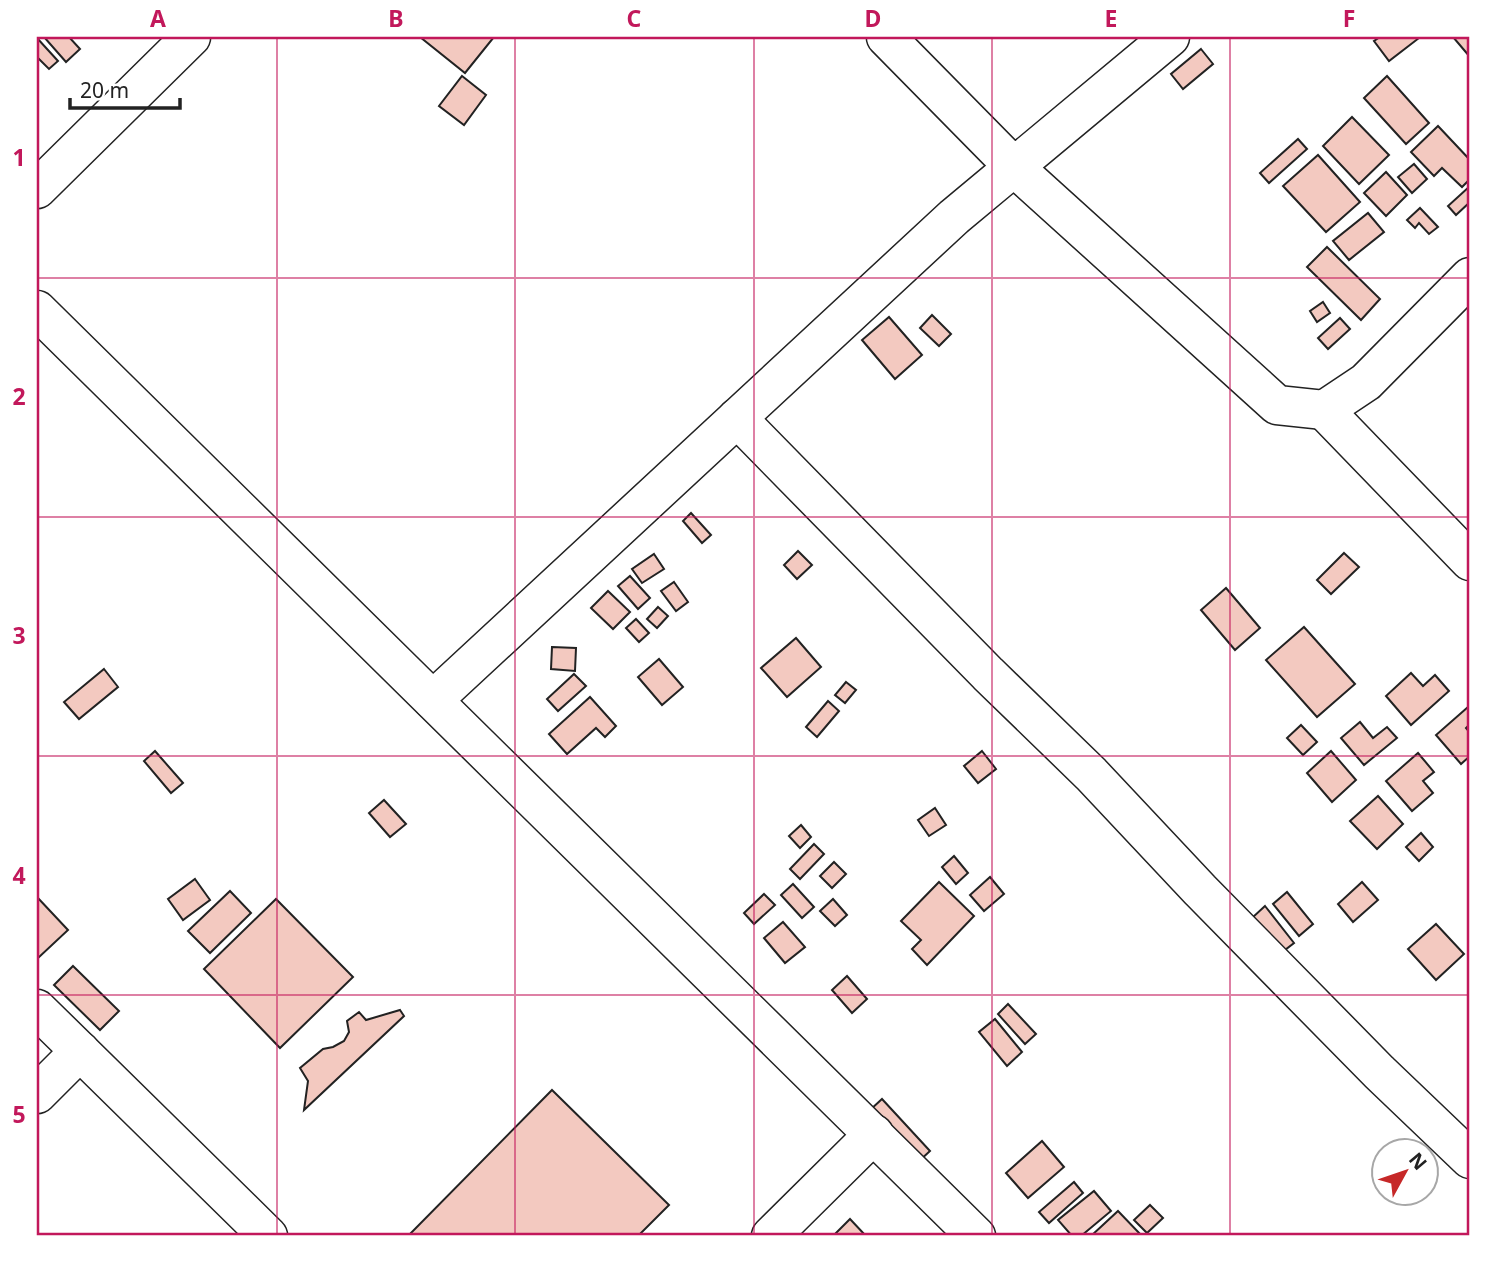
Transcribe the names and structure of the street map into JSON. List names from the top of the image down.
{
  "scale_bar": "20 m",
  "north": "top right",
  "grid": {
    "columns": [
      "A",
      "B",
      "C",
      "D",
      "E",
      "F"
    ],
    "rows": [
      "1",
      "2",
      "3",
      "4",
      "5"
    ]
  }
}
